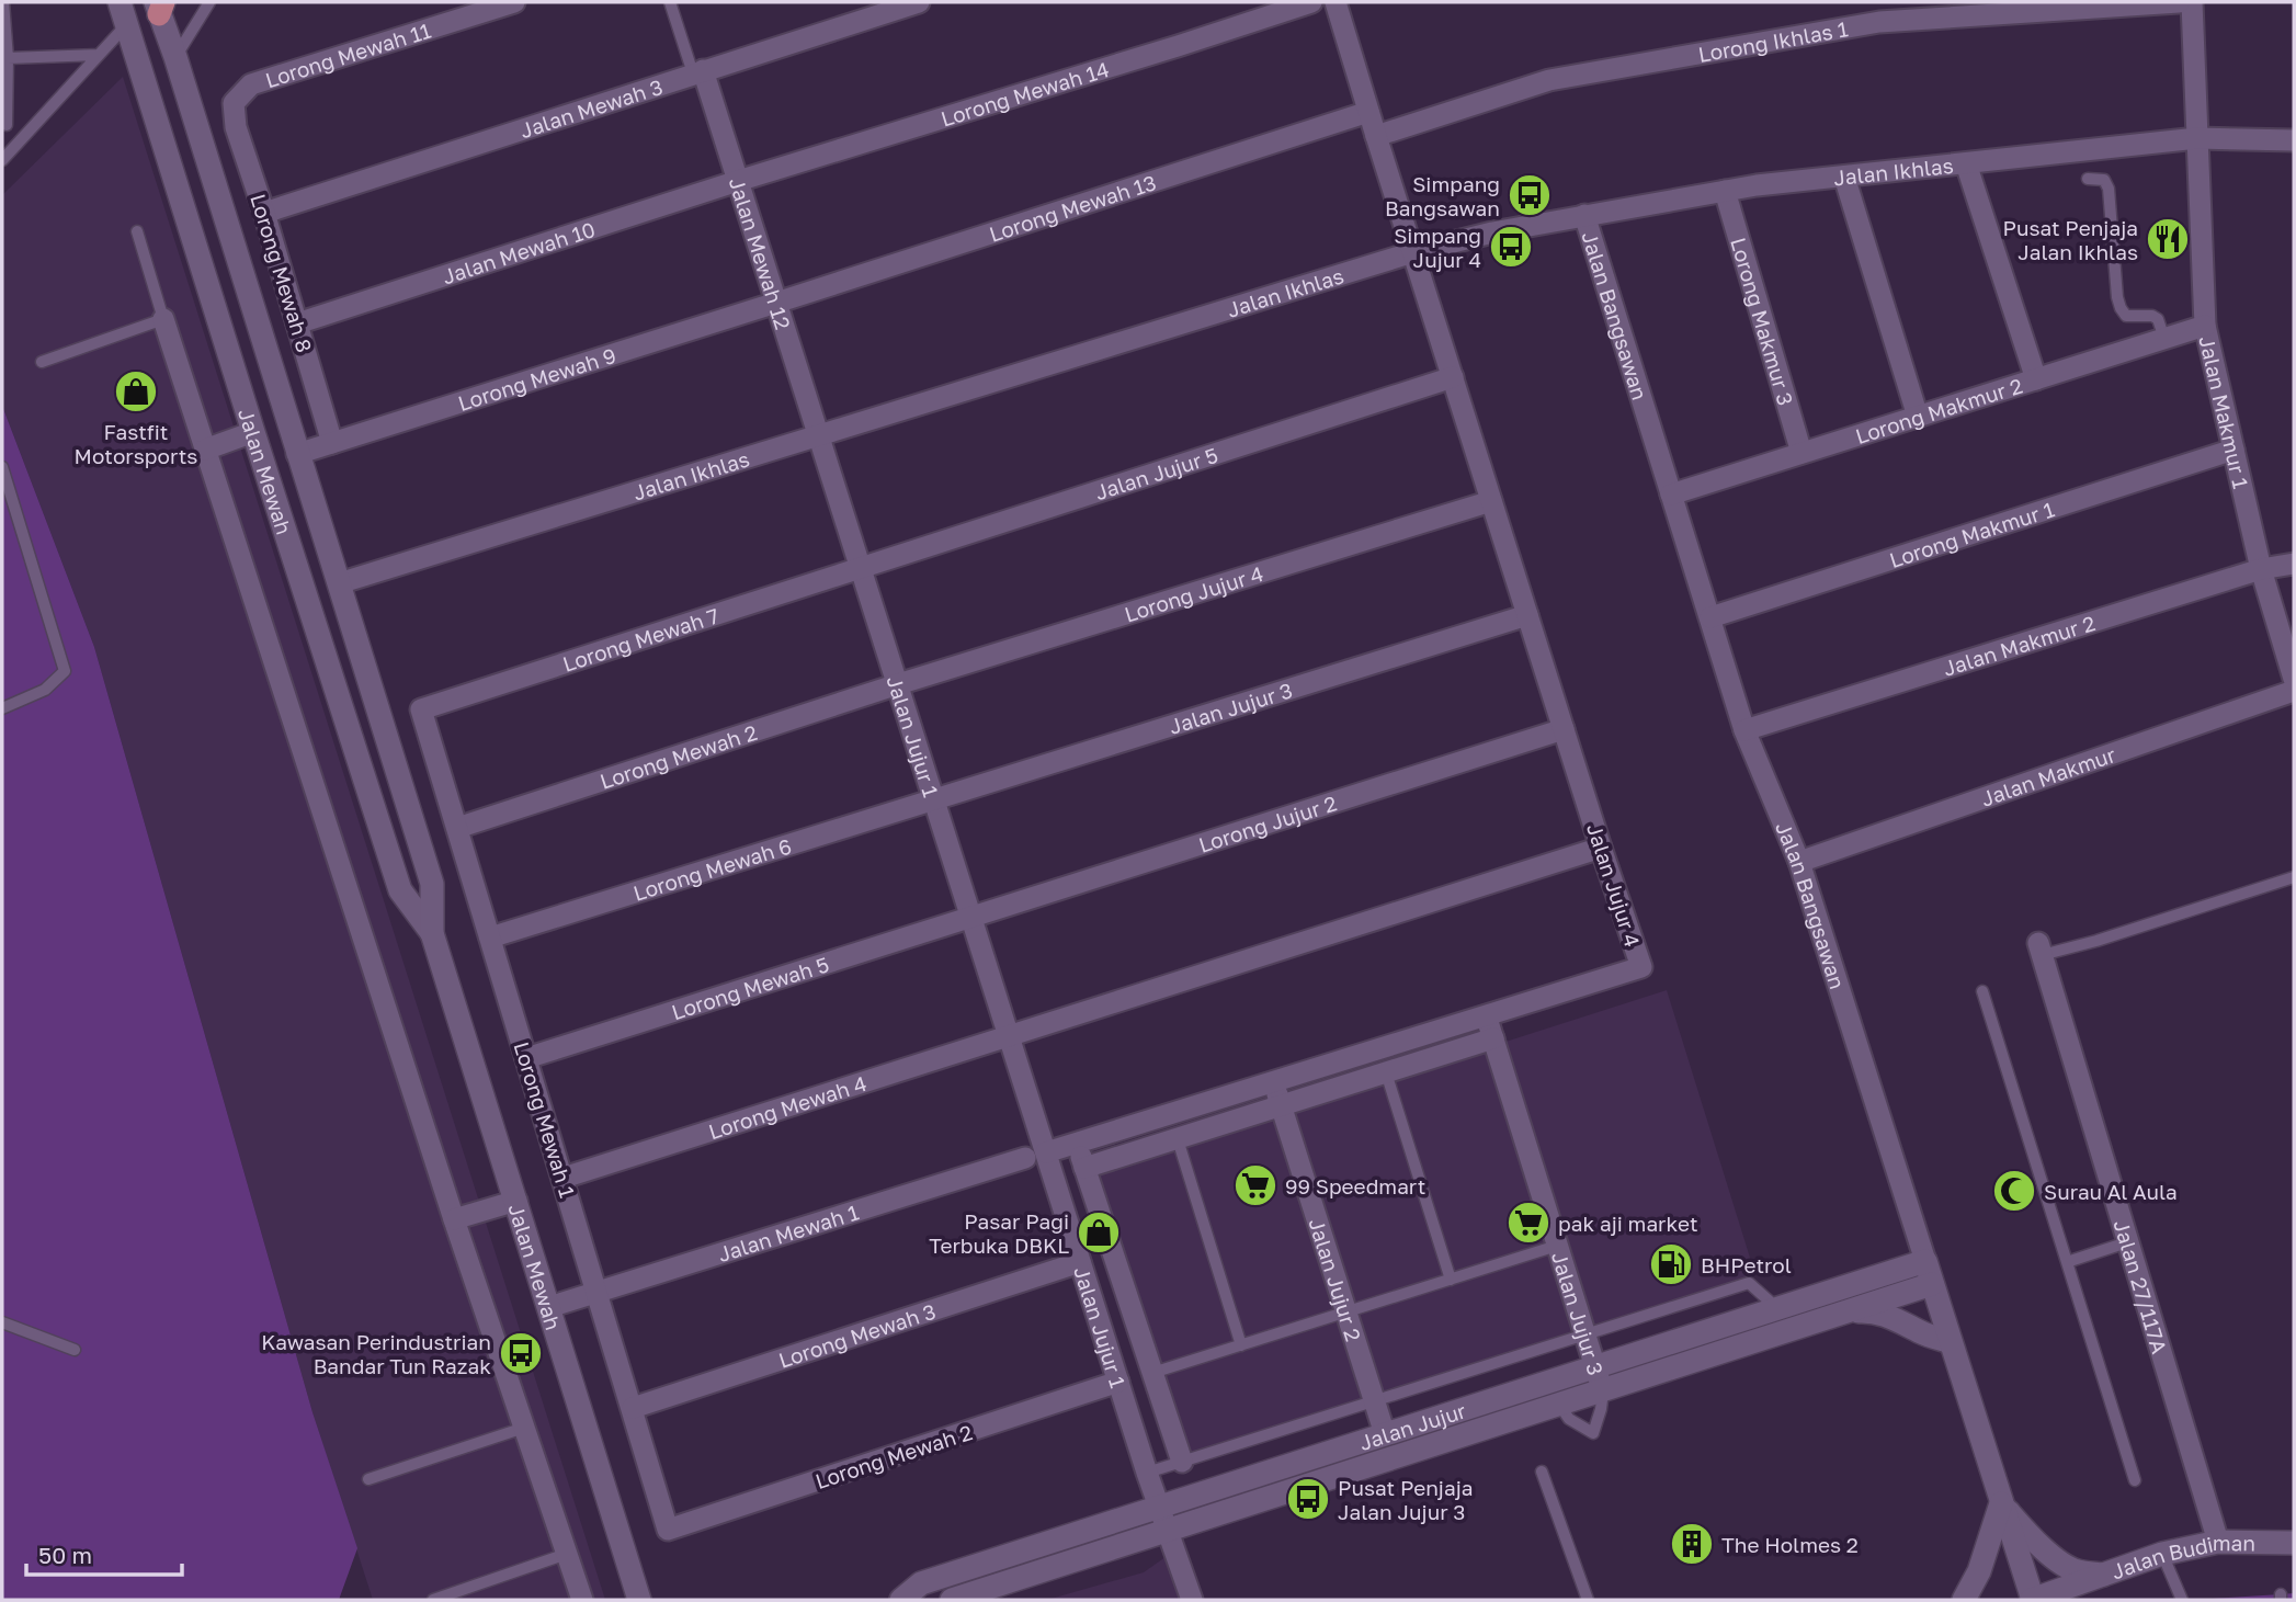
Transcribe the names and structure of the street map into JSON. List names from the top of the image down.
{
  "streets": {
    "street": [
      "Lorong Ikhlas 1",
      "Lorong Mewah 11",
      "Lorong Mewah 14",
      "Jalan Mewah 3",
      "Jalan Ikhlas",
      "Lorong Mewah 13",
      "Jalan Mewah 10",
      "Jalan Mewah 12",
      "Lorong Mewah 8",
      "Jalan Bangsawan",
      "Lorong Makmur 3",
      "Lorong Mewah 9",
      "Lorong Makmur 2",
      "Jalan Makmur 1",
      "Jalan Mewah",
      "Jalan Jujur 5",
      "Lorong Makmur 1",
      "Lorong Jujur 4",
      "Lorong Mewah 7",
      "Jalan Makmur 2",
      "Jalan Jujur 3",
      "Jalan Jujur 1",
      "Lorong Mewah 2",
      "Jalan Makmur",
      "Lorong Jujur 2",
      "Lorong Mewah 6",
      "Jalan Jujur 4",
      "Lorong Mewah 5",
      "Lorong Mewah 4",
      "Lorong Mewah 1",
      "Jalan Mewah 1",
      "Jalan Jujur 2",
      "Jalan 27/117A",
      "Lorong Mewah 3",
      "Jalan Jujur",
      "Jalan Budiman"
    ]
  },
  "crossings": [
    ["Lorong Mewah 11", "Lorong Mewah 8"],
    ["Lorong Mewah 14", "Jalan Mewah 10"],
    ["Lorong Mewah 14", "Jalan Mewah 12"],
    ["Jalan Mewah 3", "Jalan Mewah 12"],
    ["Jalan Mewah 3", "Lorong Mewah 8"],
    ["Jalan Ikhlas", "Jalan Mewah 12"],
    ["Jalan Ikhlas", "Jalan Bangsawan"],
    ["Jalan Ikhlas", "Lorong Makmur 3"],
    ["Jalan Ikhlas", "Jalan Makmur 1"],
    ["Jalan Ikhlas", "Jalan Mewah"],
    ["Jalan Ikhlas", "Jalan Jujur 1"],
    ["Jalan Ikhlas", "Jalan Jujur 4"],
    ["Lorong Mewah 13", "Jalan Mewah 12"],
    ["Lorong Mewah 13", "Lorong Mewah 9"],
    ["Jalan Mewah 10", "Jalan Mewah 12"],
    ["Jalan Mewah 10", "Lorong Mewah 8"],
    ["Jalan Mewah 12", "Lorong Mewah 9"],
    ["Jalan Mewah 12", "Jalan Jujur 1"],
    ["Lorong Mewah 8", "Lorong Mewah 9"],
    ["Jalan Bangsawan", "Lorong Makmur 2"],
    ["Jalan Bangsawan", "Lorong Makmur 1"],
    ["Jalan Bangsawan", "Jalan Makmur 2"],
    ["Jalan Bangsawan", "Jalan Makmur"],
    ["Jalan Bangsawan", "Jalan Jujur"],
    ["Jalan Bangsawan", "Jalan Budiman"],
    ["Lorong Makmur 3", "Lorong Makmur 2"],
    ["Lorong Mewah 9", "Jalan Mewah"],
    ["Lorong Makmur 2", "Jalan Makmur 1"],
    ["Jalan Makmur 1", "Lorong Makmur 1"],
    ["Jalan Makmur 1", "Jalan Makmur 2"],
    ["Jalan Mewah", "Jalan Mewah 1"],
    ["Jalan Jujur 5", "Lorong Mewah 7"],
    ["Jalan Jujur 5", "Jalan Jujur 1"],
    ["Jalan Jujur 5", "Jalan Jujur 4"],
    ["Lorong Jujur 4", "Jalan Jujur 1"],
    ["Lorong Jujur 4", "Lorong Mewah 2"],
    ["Lorong Jujur 4", "Jalan Jujur 4"],
    ["Lorong Mewah 7", "Jalan Jujur 1"],
    ["Lorong Mewah 7", "Lorong Mewah 1"],
    ["Jalan Jujur 3", "Jalan Jujur 1"],
    ["Jalan Jujur 3", "Lorong Mewah 6"],
    ["Jalan Jujur 3", "Jalan Jujur 4"],
    ["Jalan Jujur 3", "Jalan Jujur"],
    ["Jalan Jujur 1", "Lorong Mewah 2"],
    ["Jalan Jujur 1", "Lorong Jujur 2"],
    ["Jalan Jujur 1", "Lorong Mewah 6"],
    ["Jalan Jujur 1", "Jalan Jujur 4"],
    ["Jalan Jujur 1", "Lorong Mewah 5"],
    ["Jalan Jujur 1", "Lorong Mewah 4"],
    ["Jalan Jujur 1", "Jalan Mewah 1"],
    ["Jalan Jujur 1", "Lorong Mewah 3"],
    ["Jalan Jujur 1", "Jalan Jujur"],
    ["Lorong Mewah 2", "Lorong Mewah 1"],
    ["Lorong Jujur 2", "Jalan Jujur 4"],
    ["Lorong Jujur 2", "Lorong Mewah 5"],
    ["Lorong Mewah 6", "Lorong Mewah 1"],
    ["Jalan Jujur 4", "Jalan Mewah 1"],
    ["Jalan Jujur 4", "Jalan Jujur 2"],
    ["Lorong Mewah 5", "Lorong Mewah 1"],
    ["Lorong Mewah 4", "Lorong Mewah 1"],
    ["Lorong Mewah 1", "Jalan Mewah 1"],
    ["Lorong Mewah 1", "Lorong Mewah 3"],
    ["Jalan Jujur 2", "Jalan Jujur"],
    ["Jalan 27/117A", "Jalan Budiman"]
  ],
  "places": {
    "bus stop": [
      "Simpang Bangsawan",
      "Simpang Jujur 4",
      "Kawasan Perindustrian Bandar Tun Razak",
      "Pusat Penjaja Jalan Jujur 3"
    ],
    "restaurant": ["Pusat Penjaja Jalan Ikhlas"],
    "shop": ["Fastfit Motorsports", "Pasar Pagi Terbuka DBKL"],
    "supermarket": ["99 Speedmart", "pak aji market"],
    "mosque": ["Surau Al Aula"],
    "fuel station": ["BHPetrol"],
    "building": ["The Holmes 2"]
  },
  "scale_bar": "50 m"
}
